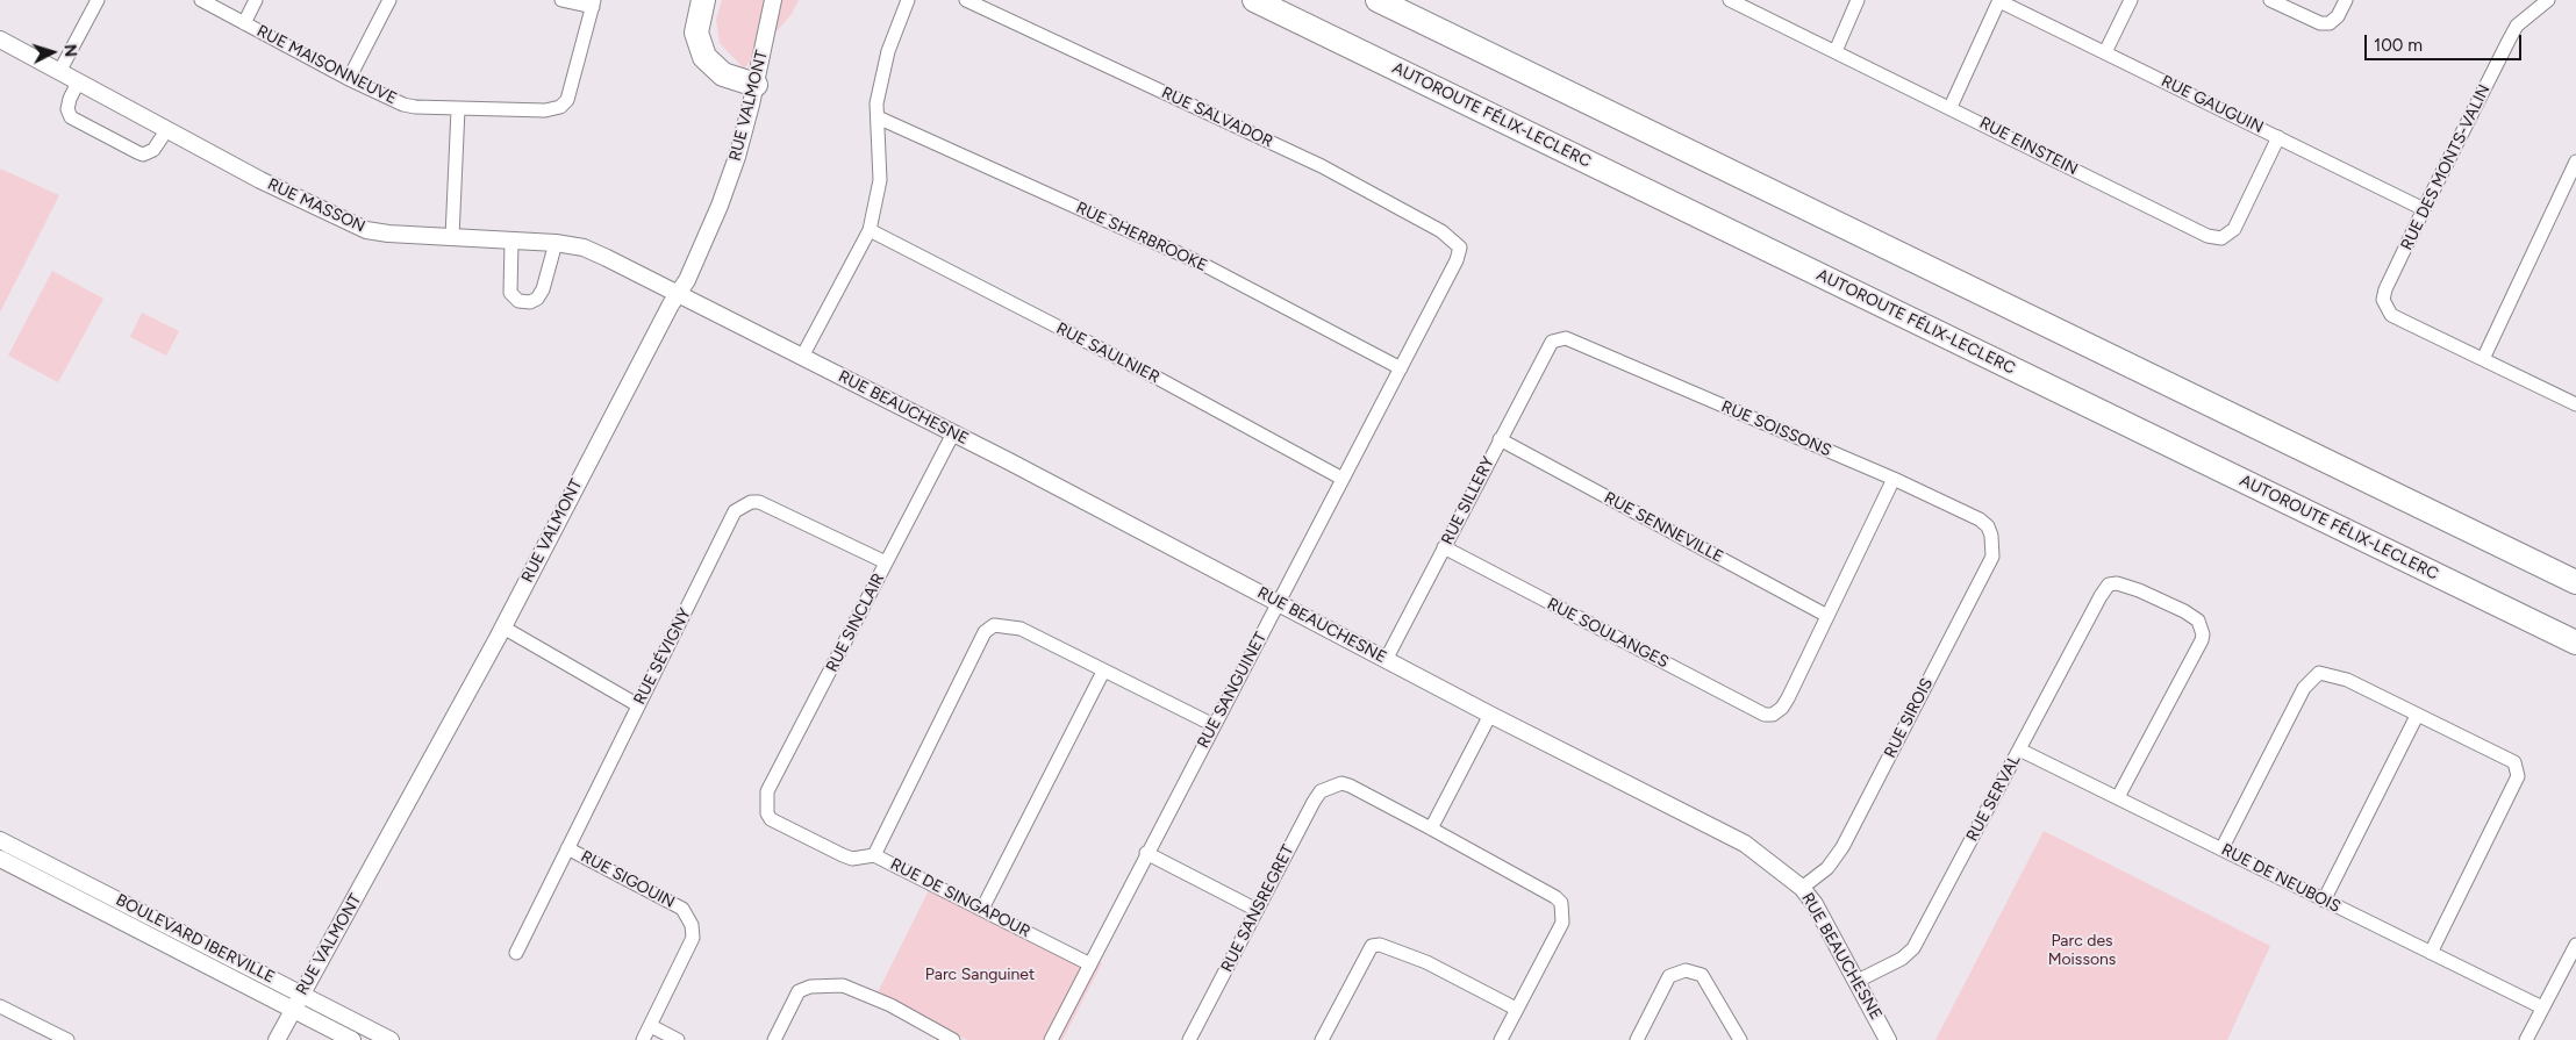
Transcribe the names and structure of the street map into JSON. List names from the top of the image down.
{
  "streets": {
    "highway": ["AUTOROUTE FÉLIX-LECLERC"],
    "street": [
      "RUE MAISONNEUVE",
      "RUE GAUGUIN",
      "RUE VALMONT",
      "RUE SALVADOR",
      "RUE EINSTEIN",
      "RUE DES MONTS-VALIN",
      "RUE MASSON",
      "RUE SHERBROOKE",
      "RUE SAULNIER",
      "RUE BEAUCHESNE",
      "RUE SOISSONS",
      "RUE SILLERY",
      "RUE SENNEVILLE",
      "RUE SINCLAIR",
      "RUE SOULANGES",
      "RUE SÉVIGNY",
      "RUE SANGUINET",
      "RUE SIROIS",
      "RUE SERVAL",
      "RUE DE NEUBOIS",
      "RUE SIGOUIN",
      "RUE DE SINGAPOUR",
      "RUE SANSREGRET",
      "BOULEVARD IBERVILLE"
    ]
  },
  "crossings": [
    ["RUE GAUGUIN", "RUE EINSTEIN"],
    ["RUE GAUGUIN", "RUE DES MONTS-VALIN"],
    ["RUE VALMONT", "RUE MASSON"],
    ["RUE VALMONT", "RUE BEAUCHESNE"],
    ["RUE VALMONT", "BOULEVARD IBERVILLE"],
    ["RUE SALVADOR", "RUE SANGUINET"],
    ["RUE MASSON", "RUE BEAUCHESNE"],
    ["RUE SHERBROOKE", "RUE SANGUINET"],
    ["RUE SAULNIER", "RUE SANGUINET"],
    ["RUE BEAUCHESNE", "RUE SILLERY"],
    ["RUE BEAUCHESNE", "RUE SINCLAIR"],
    ["RUE BEAUCHESNE", "RUE SANGUINET"],
    ["RUE BEAUCHESNE", "RUE SIROIS"],
    ["RUE BEAUCHESNE", "RUE SERVAL"],
    ["RUE SOISSONS", "RUE SILLERY"],
    ["RUE SOISSONS", "RUE SIROIS"],
    ["RUE SILLERY", "RUE SENNEVILLE"],
    ["RUE SILLERY", "RUE SOULANGES"],
    ["RUE SENNEVILLE", "RUE SOULANGES"],
    ["RUE SINCLAIR", "RUE SÉVIGNY"],
    ["RUE SINCLAIR", "RUE DE SINGAPOUR"],
    ["RUE SÉVIGNY", "RUE SIGOUIN"],
    ["RUE SANGUINET", "RUE DE SINGAPOUR"],
    ["RUE SERVAL", "RUE DE NEUBOIS"]
  ],
  "parks": ["Parc des Moissons", "Parc Sanguinet"],
  "scale_bar": "100 m",
  "north": "right"
}
